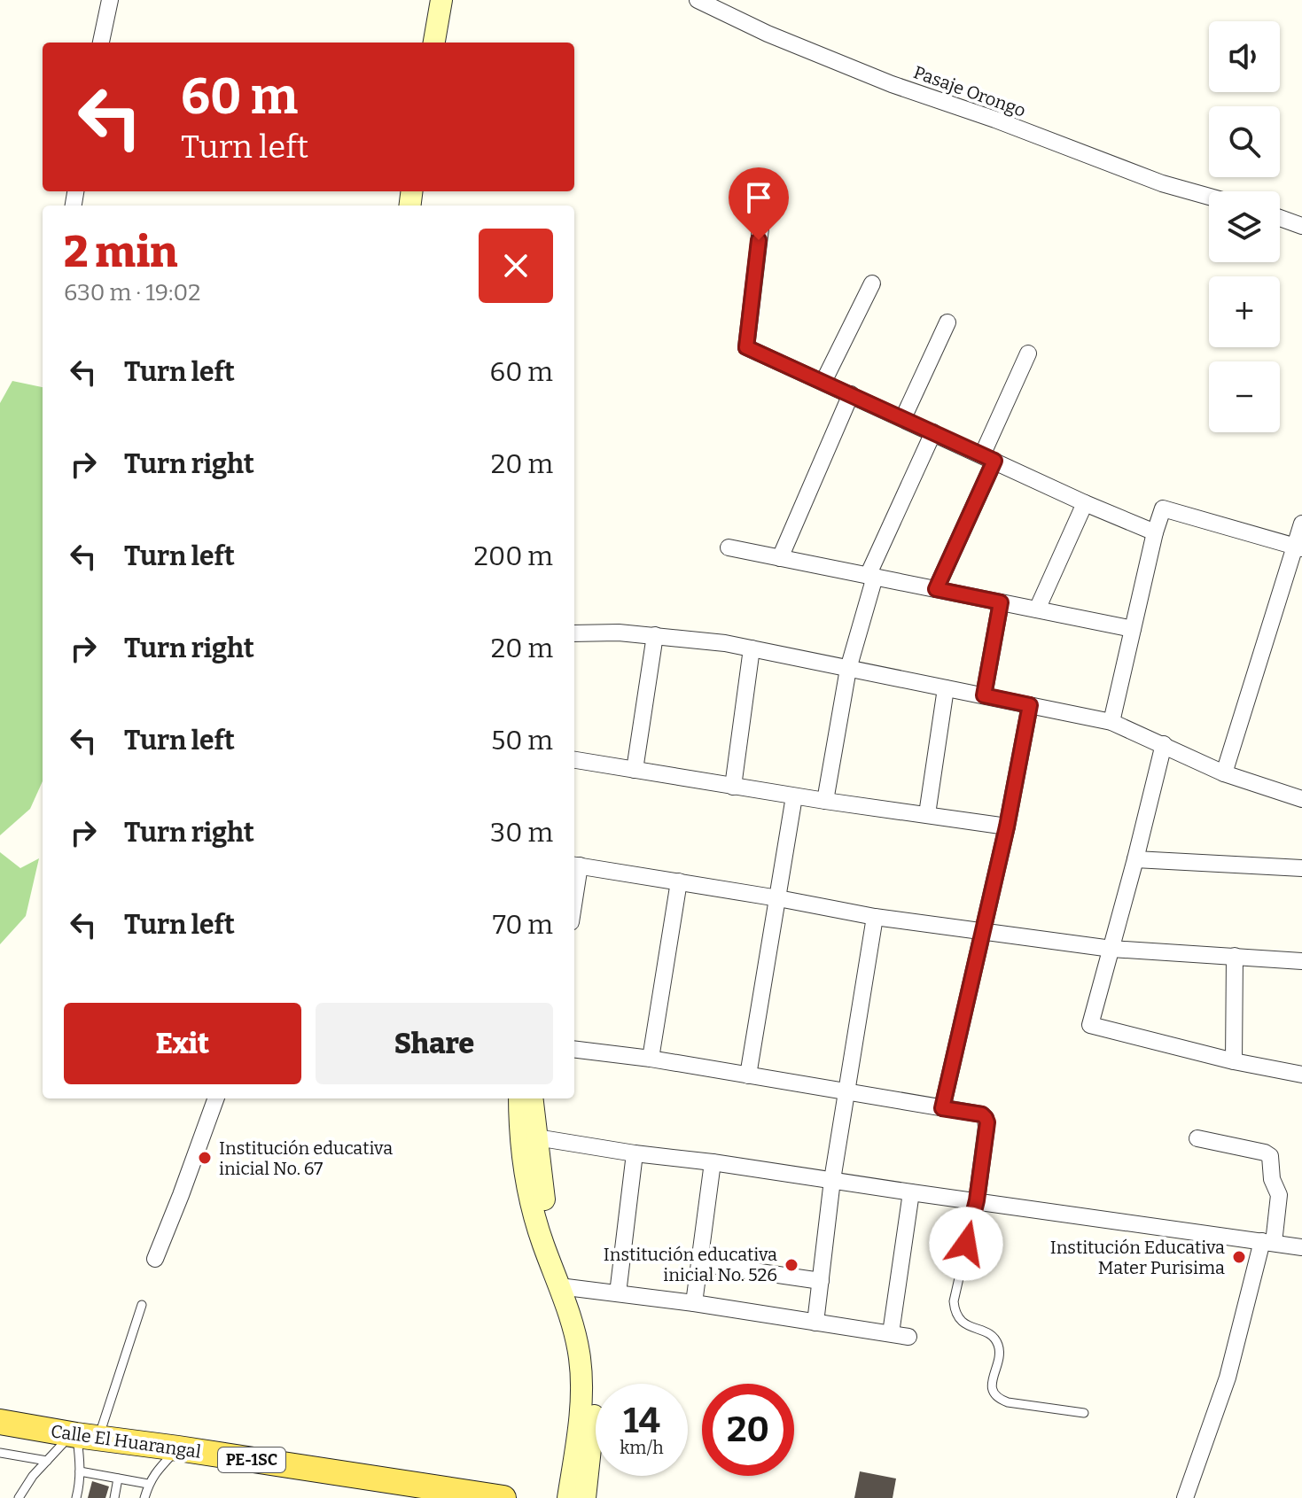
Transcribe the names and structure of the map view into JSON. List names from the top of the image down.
{
  "streets": {
    "main road": ["Calle El Huarangal", "PE-1SC"],
    "street": ["Pasaje Orongo"]
  },
  "places": ["Institución educativa inicial No. 67", "Institución Educativa Mater Purisima", "Institución educativa inicial No. 526"],
  "page": {
    "map_buttons": ["+", "−"],
    "turn": ["60 m", "Turn left"],
    "heading": ["2 min", "630 m · 19:02"],
    "list": [
      {
        "name": "Turn left",
        "value": "60 m"
      },
      {
        "name": "Turn right",
        "value": "20 m"
      },
      {
        "name": "Turn left",
        "value": "200 m"
      },
      {
        "name": "Turn right",
        "value": "20 m"
      },
      {
        "name": "Turn left",
        "value": "50 m"
      },
      {
        "name": "Turn right",
        "value": "30 m"
      },
      {
        "name": "Turn left",
        "value": "70 m"
      }
    ],
    "buttons": ["Exit", "Share"],
    "speed": "14 km/h",
    "limit": "20"
  }
}
